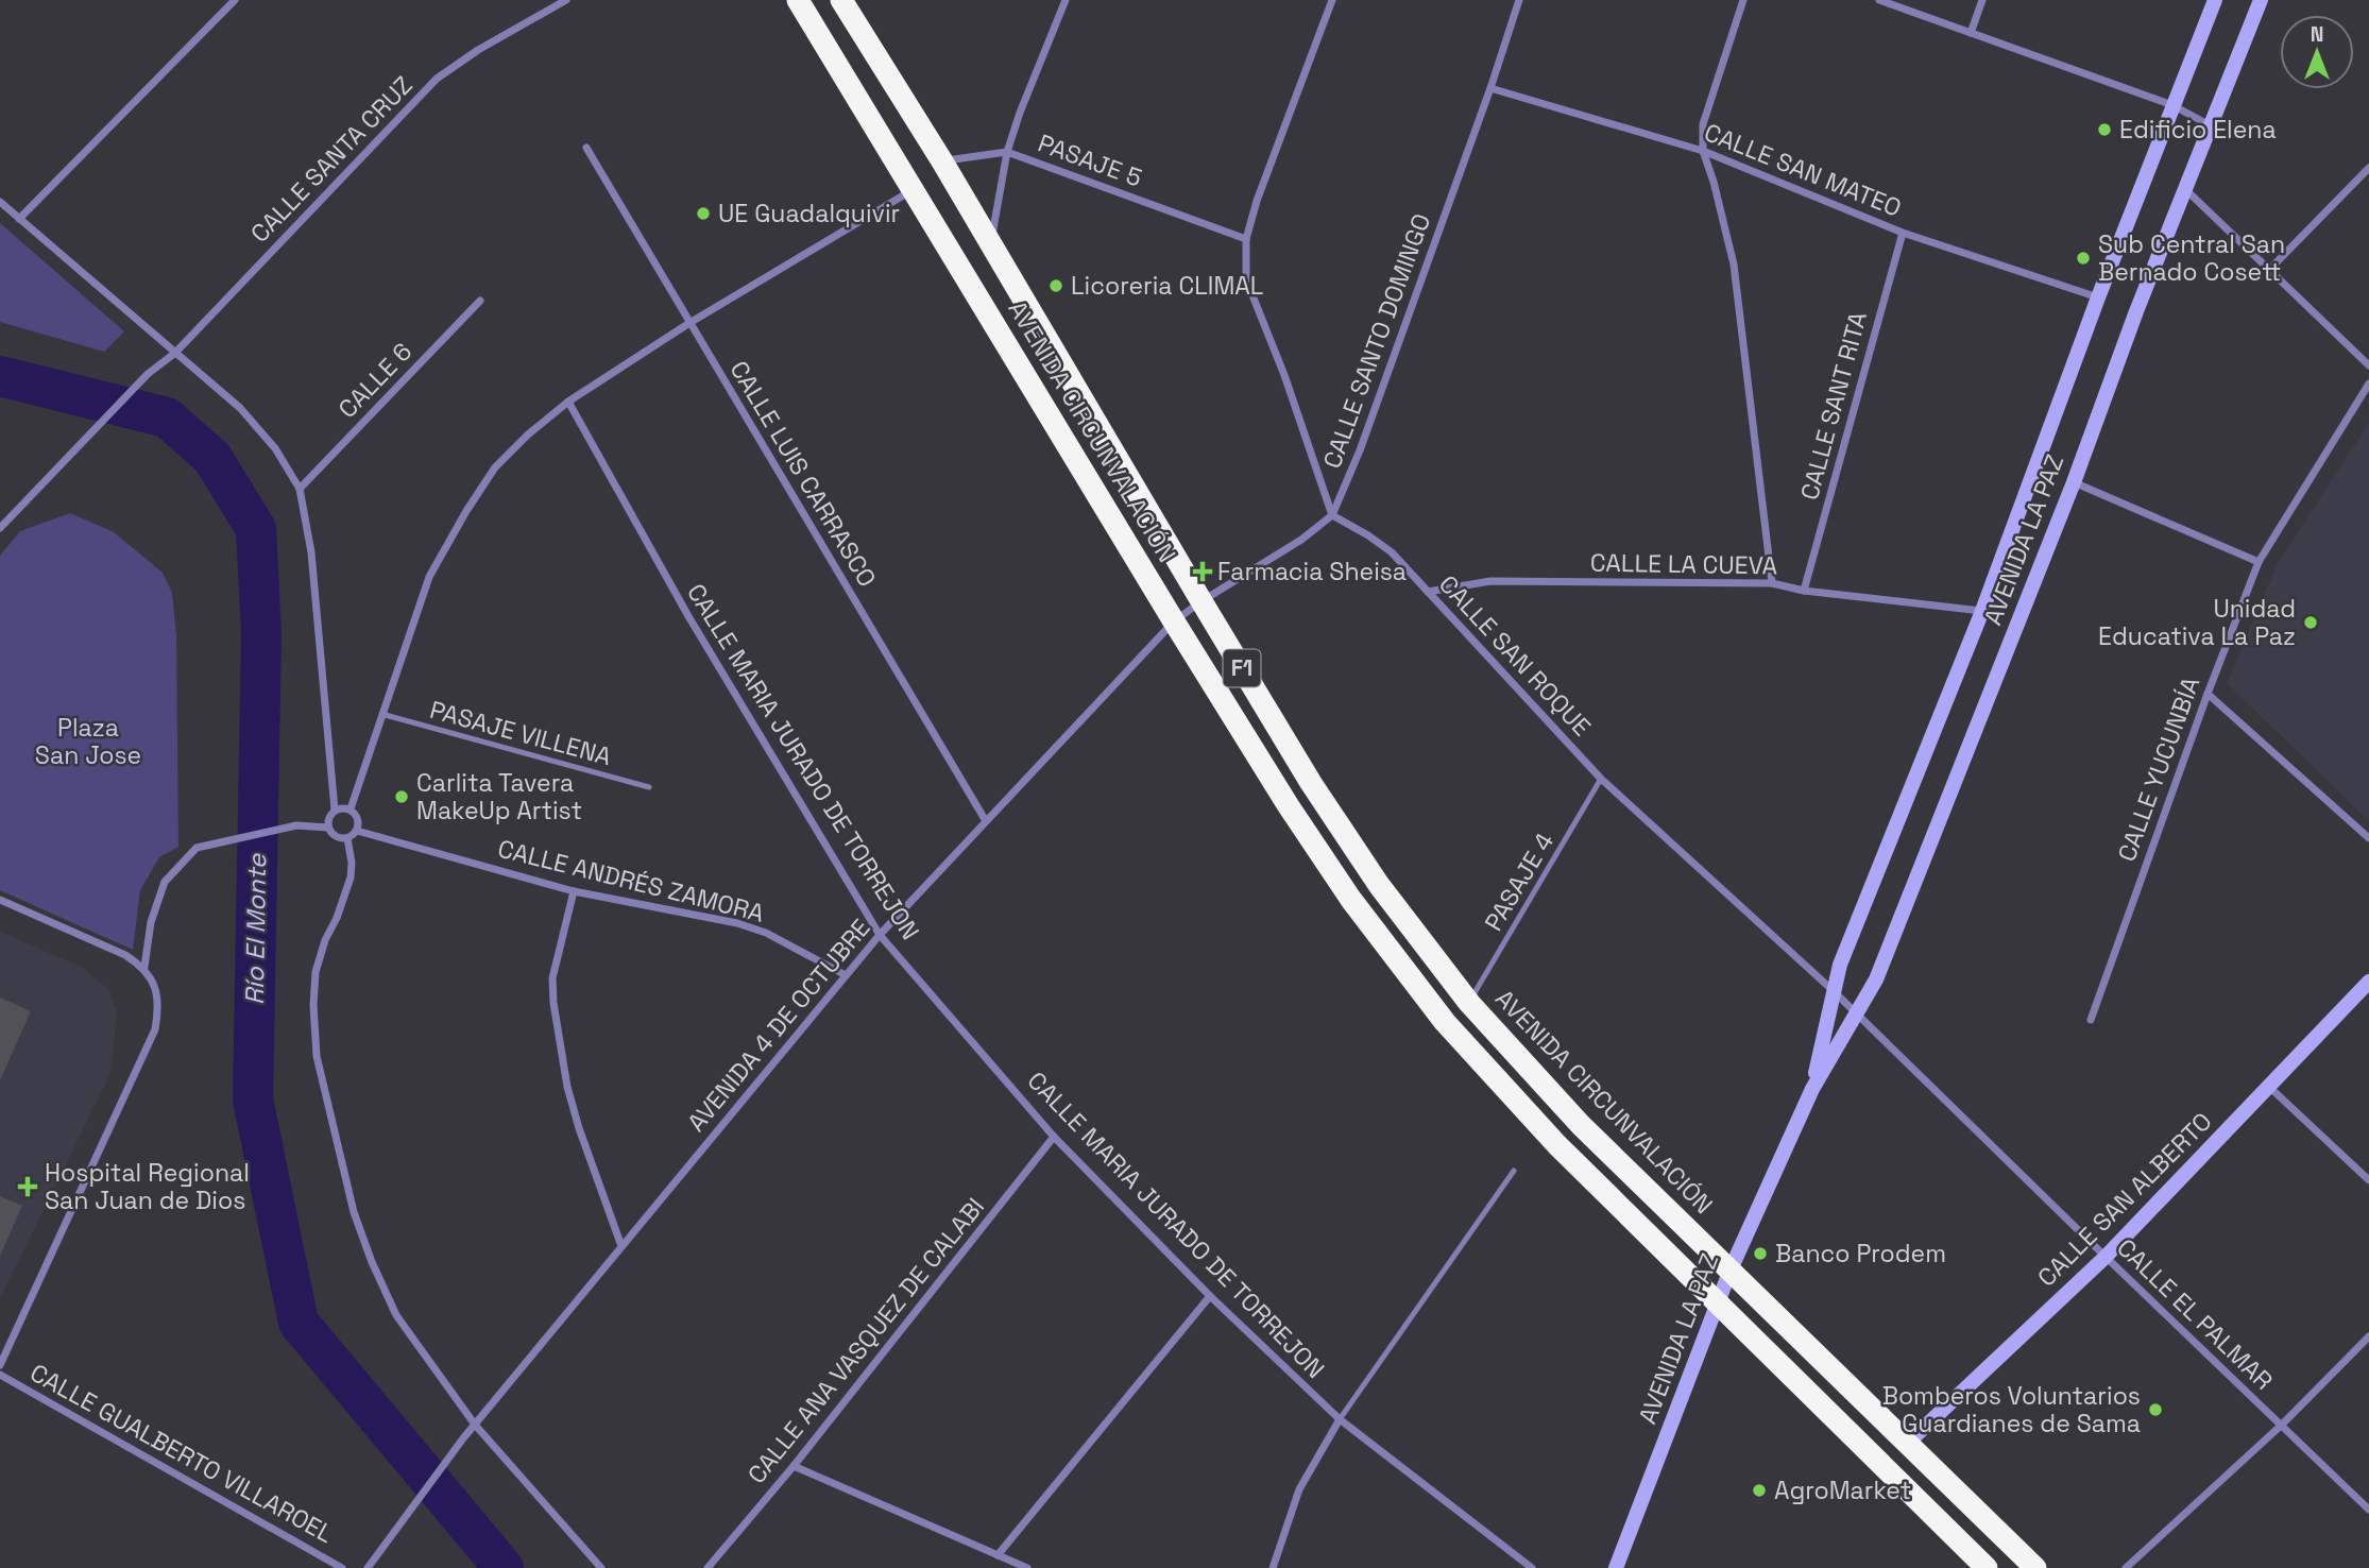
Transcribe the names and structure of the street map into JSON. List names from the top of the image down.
{
  "streets": {
    "highway": ["AVENIDA CIRCUNVALACIÓN", "F1"],
    "street": [
      "CALLE SANTA CRUZ",
      "PASAJE 5",
      "CALLE SAN MATEO",
      "CALLE SANTO DOMINGO",
      "CALLE 6",
      "CALLE SANT RITA",
      "CALLE LUIS CARRASCO",
      "AVENIDA LA PAZ",
      "CALLE LA CUEVA",
      "CALLE SAN ROQUE",
      "CALLE MARIA JURADO DE TORREJON",
      "CALLE YUCUNBÍA",
      "CALLE ANDRÉS ZAMORA",
      "AVENIDA 4 DE OCTUBRE",
      "CALLE SAN ALBERTO",
      "CALLE EL PALMAR",
      "CALLE ANA VASQUEZ DE CALABI",
      "CALLE GUALBERTO VILLAROEL"
    ],
    "lane": ["PASAJE VILLENA", "PASAJE 4"]
  },
  "crossings": [
    ["PASAJE 5", "AVENIDA CIRCUNVALACIÓN"],
    ["CALLE SAN MATEO", "CALLE SANTO DOMINGO"],
    ["CALLE SAN MATEO", "CALLE SANT RITA"],
    ["CALLE SAN MATEO", "AVENIDA LA PAZ"],
    ["CALLE SANTO DOMINGO", "AVENIDA CIRCUNVALACIÓN"],
    ["CALLE SANTO DOMINGO", "CALLE SAN ROQUE"],
    ["CALLE SANTO DOMINGO", "AVENIDA 4 DE OCTUBRE"],
    ["CALLE SANT RITA", "CALLE LA CUEVA"],
    ["AVENIDA CIRCUNVALACIÓN", "AVENIDA LA PAZ"],
    ["AVENIDA CIRCUNVALACIÓN", "PASAJE 4"],
    ["AVENIDA CIRCUNVALACIÓN", "AVENIDA 4 DE OCTUBRE"],
    ["AVENIDA CIRCUNVALACIÓN", "CALLE SAN ALBERTO"],
    ["CALLE LUIS CARRASCO", "AVENIDA 4 DE OCTUBRE"],
    ["AVENIDA LA PAZ", "CALLE LA CUEVA"],
    ["AVENIDA LA PAZ", "CALLE SAN ROQUE"],
    ["AVENIDA LA PAZ", "CALLE EL PALMAR"],
    ["CALLE LA CUEVA", "CALLE SAN ROQUE"],
    ["CALLE SAN ROQUE", "PASAJE 4"],
    ["CALLE SAN ROQUE", "CALLE EL PALMAR"],
    ["CALLE MARIA JURADO DE TORREJON", "AVENIDA 4 DE OCTUBRE"],
    ["CALLE MARIA JURADO DE TORREJON", "CALLE ANA VASQUEZ DE CALABI"],
    ["CALLE ANDRÉS ZAMORA", "AVENIDA 4 DE OCTUBRE"],
    ["CALLE SAN ALBERTO", "CALLE EL PALMAR"]
  ],
  "water": ["Río El Monte"],
  "parks": ["Plaza San Jose"],
  "places": {
    "other": [
      "Edificio Elena",
      "UE Guadalquivir",
      "Sub Central San Bernado Cosett",
      "Licoreria CLIMAL",
      "Unidad Educativa La Paz",
      "Carlita Tavera MakeUp Artist",
      "Banco Prodem",
      "Bomberos Voluntarios Guardianes de Sama",
      "AgroMarket"
    ],
    "health": ["Farmacia Sheisa", "Hospital Regional San Juan de Dios"]
  },
  "north": "top"
}
